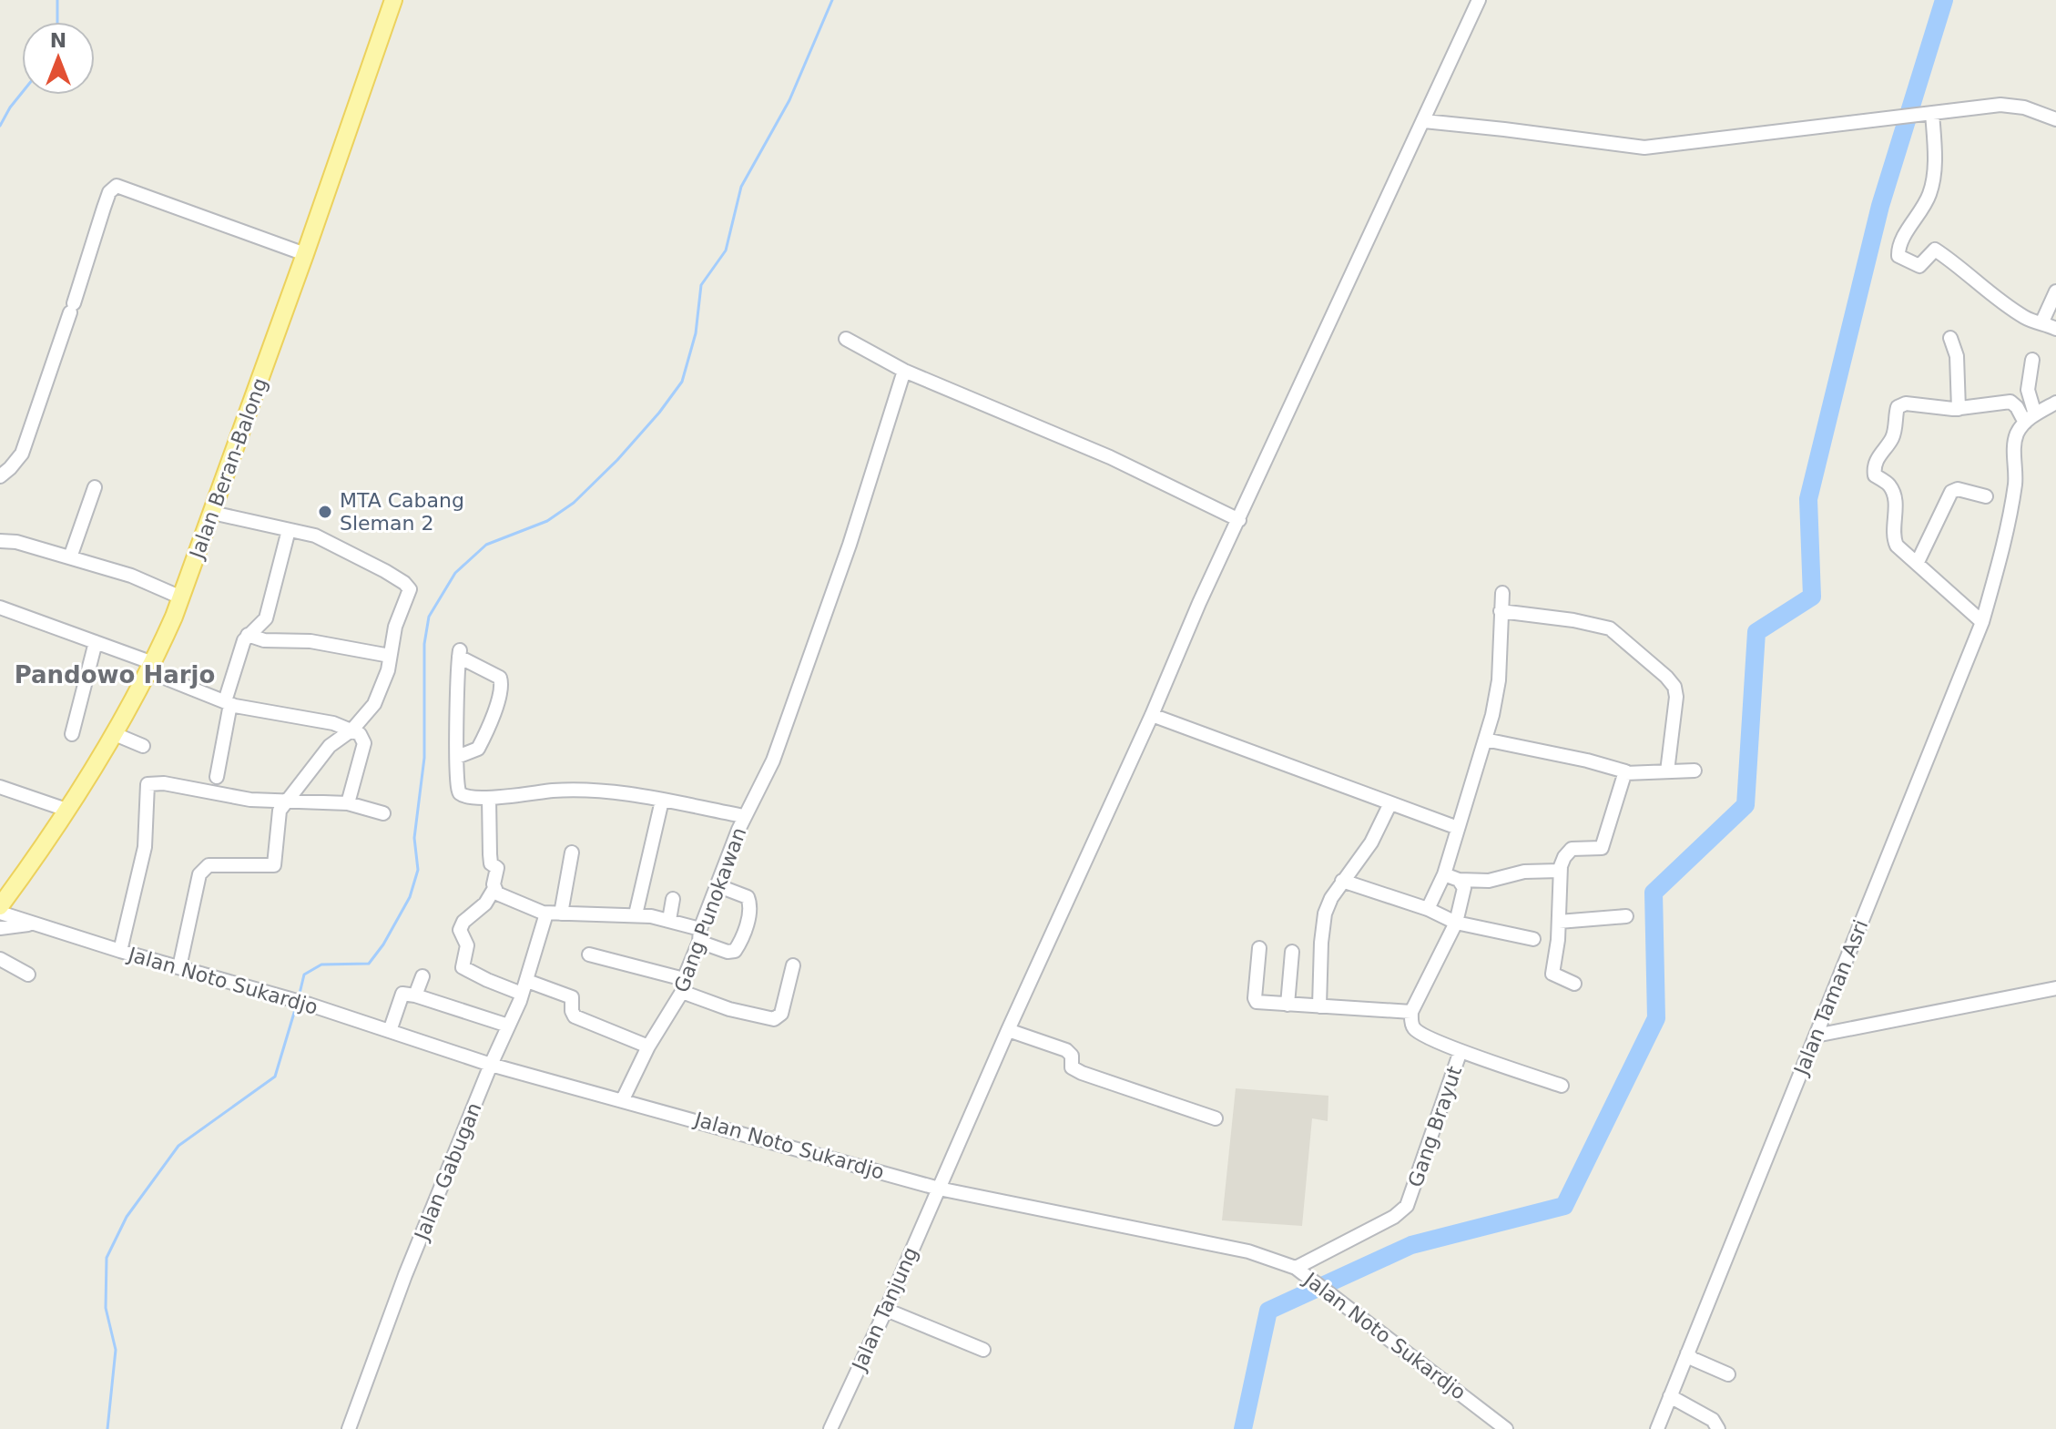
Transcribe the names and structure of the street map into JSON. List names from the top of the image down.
{
  "streets": {
    "main road": ["Jalan Beran-Balong"],
    "street": [
      "Gang Punokawan",
      "Jalan Noto Sukardjo",
      "Jalan Taman Asri",
      "Gang Brayut",
      "Jalan Gabugan",
      "Jalan Tanjung"
    ]
  },
  "crossings": [
    ["Gang Punokawan", "Jalan Noto Sukardjo"],
    ["Jalan Noto Sukardjo", "Gang Brayut"],
    ["Jalan Noto Sukardjo", "Jalan Gabugan"],
    ["Jalan Noto Sukardjo", "Jalan Tanjung"]
  ],
  "districts": ["Pandowo Harjo"],
  "places": ["MTA Cabang Sleman 2"],
  "north": "top"
}
